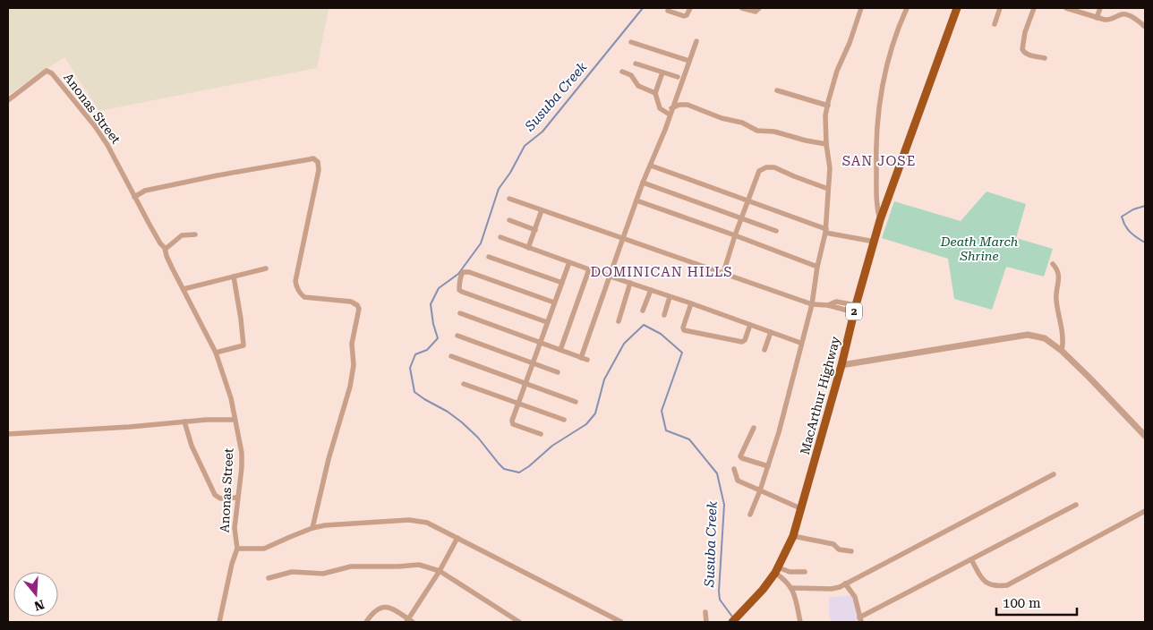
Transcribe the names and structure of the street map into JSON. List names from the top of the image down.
{
  "streets": {
    "highway": ["2", "MacArthur Highway"],
    "street": ["Anonas Street"]
  },
  "districts": ["SAN JOSE", "DOMINICAN HILLS"],
  "water": ["Susuba Creek"],
  "parks": ["Death March Shrine"],
  "scale_bar": "100 m",
  "north": "bottom"
}
